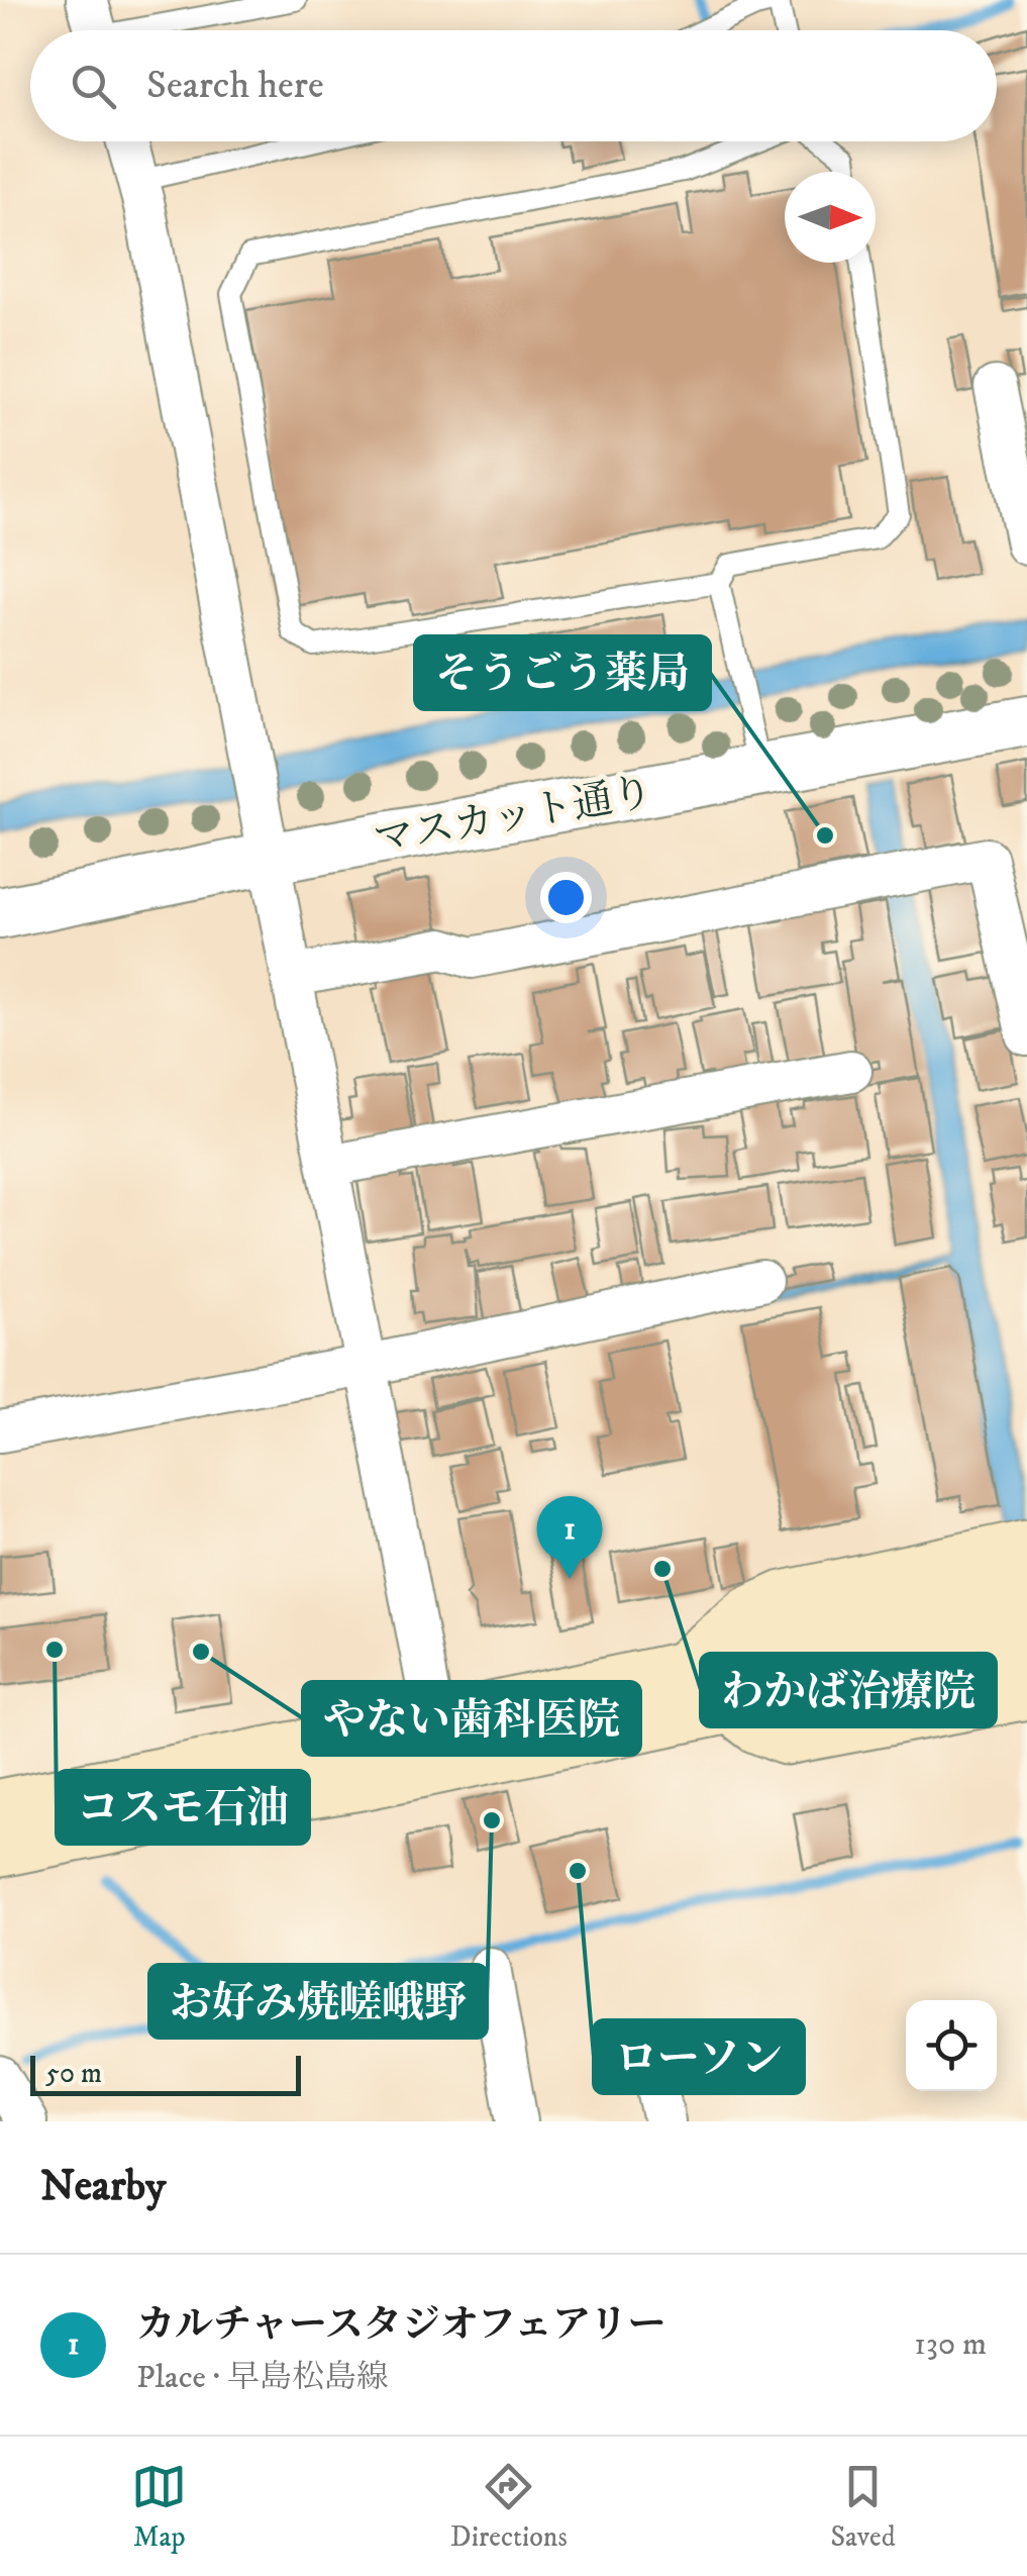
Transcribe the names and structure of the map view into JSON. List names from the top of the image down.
{
  "streets": {
    "street": ["マスカット通り"]
  },
  "places": [
    "そうごう薬局",
    "わかば治療院",
    "コスモ石油",
    "やない歯科医院",
    "お好み焼嵯峨野",
    "ローソン"
  ],
  "scale_bar": "50 m",
  "north": "right",
  "page": {
    "search": "Search here",
    "pins": "1",
    "scale": "50 m",
    "heading": "Nearby",
    "list": [
      {
        "mark": "1",
        "name": "カルチャースタジオフェアリー",
        "note": "Place · 早島松島線",
        "value": "130 m"
      }
    ],
    "nav": ["Map", "Directions", "Saved"]
  }
}
